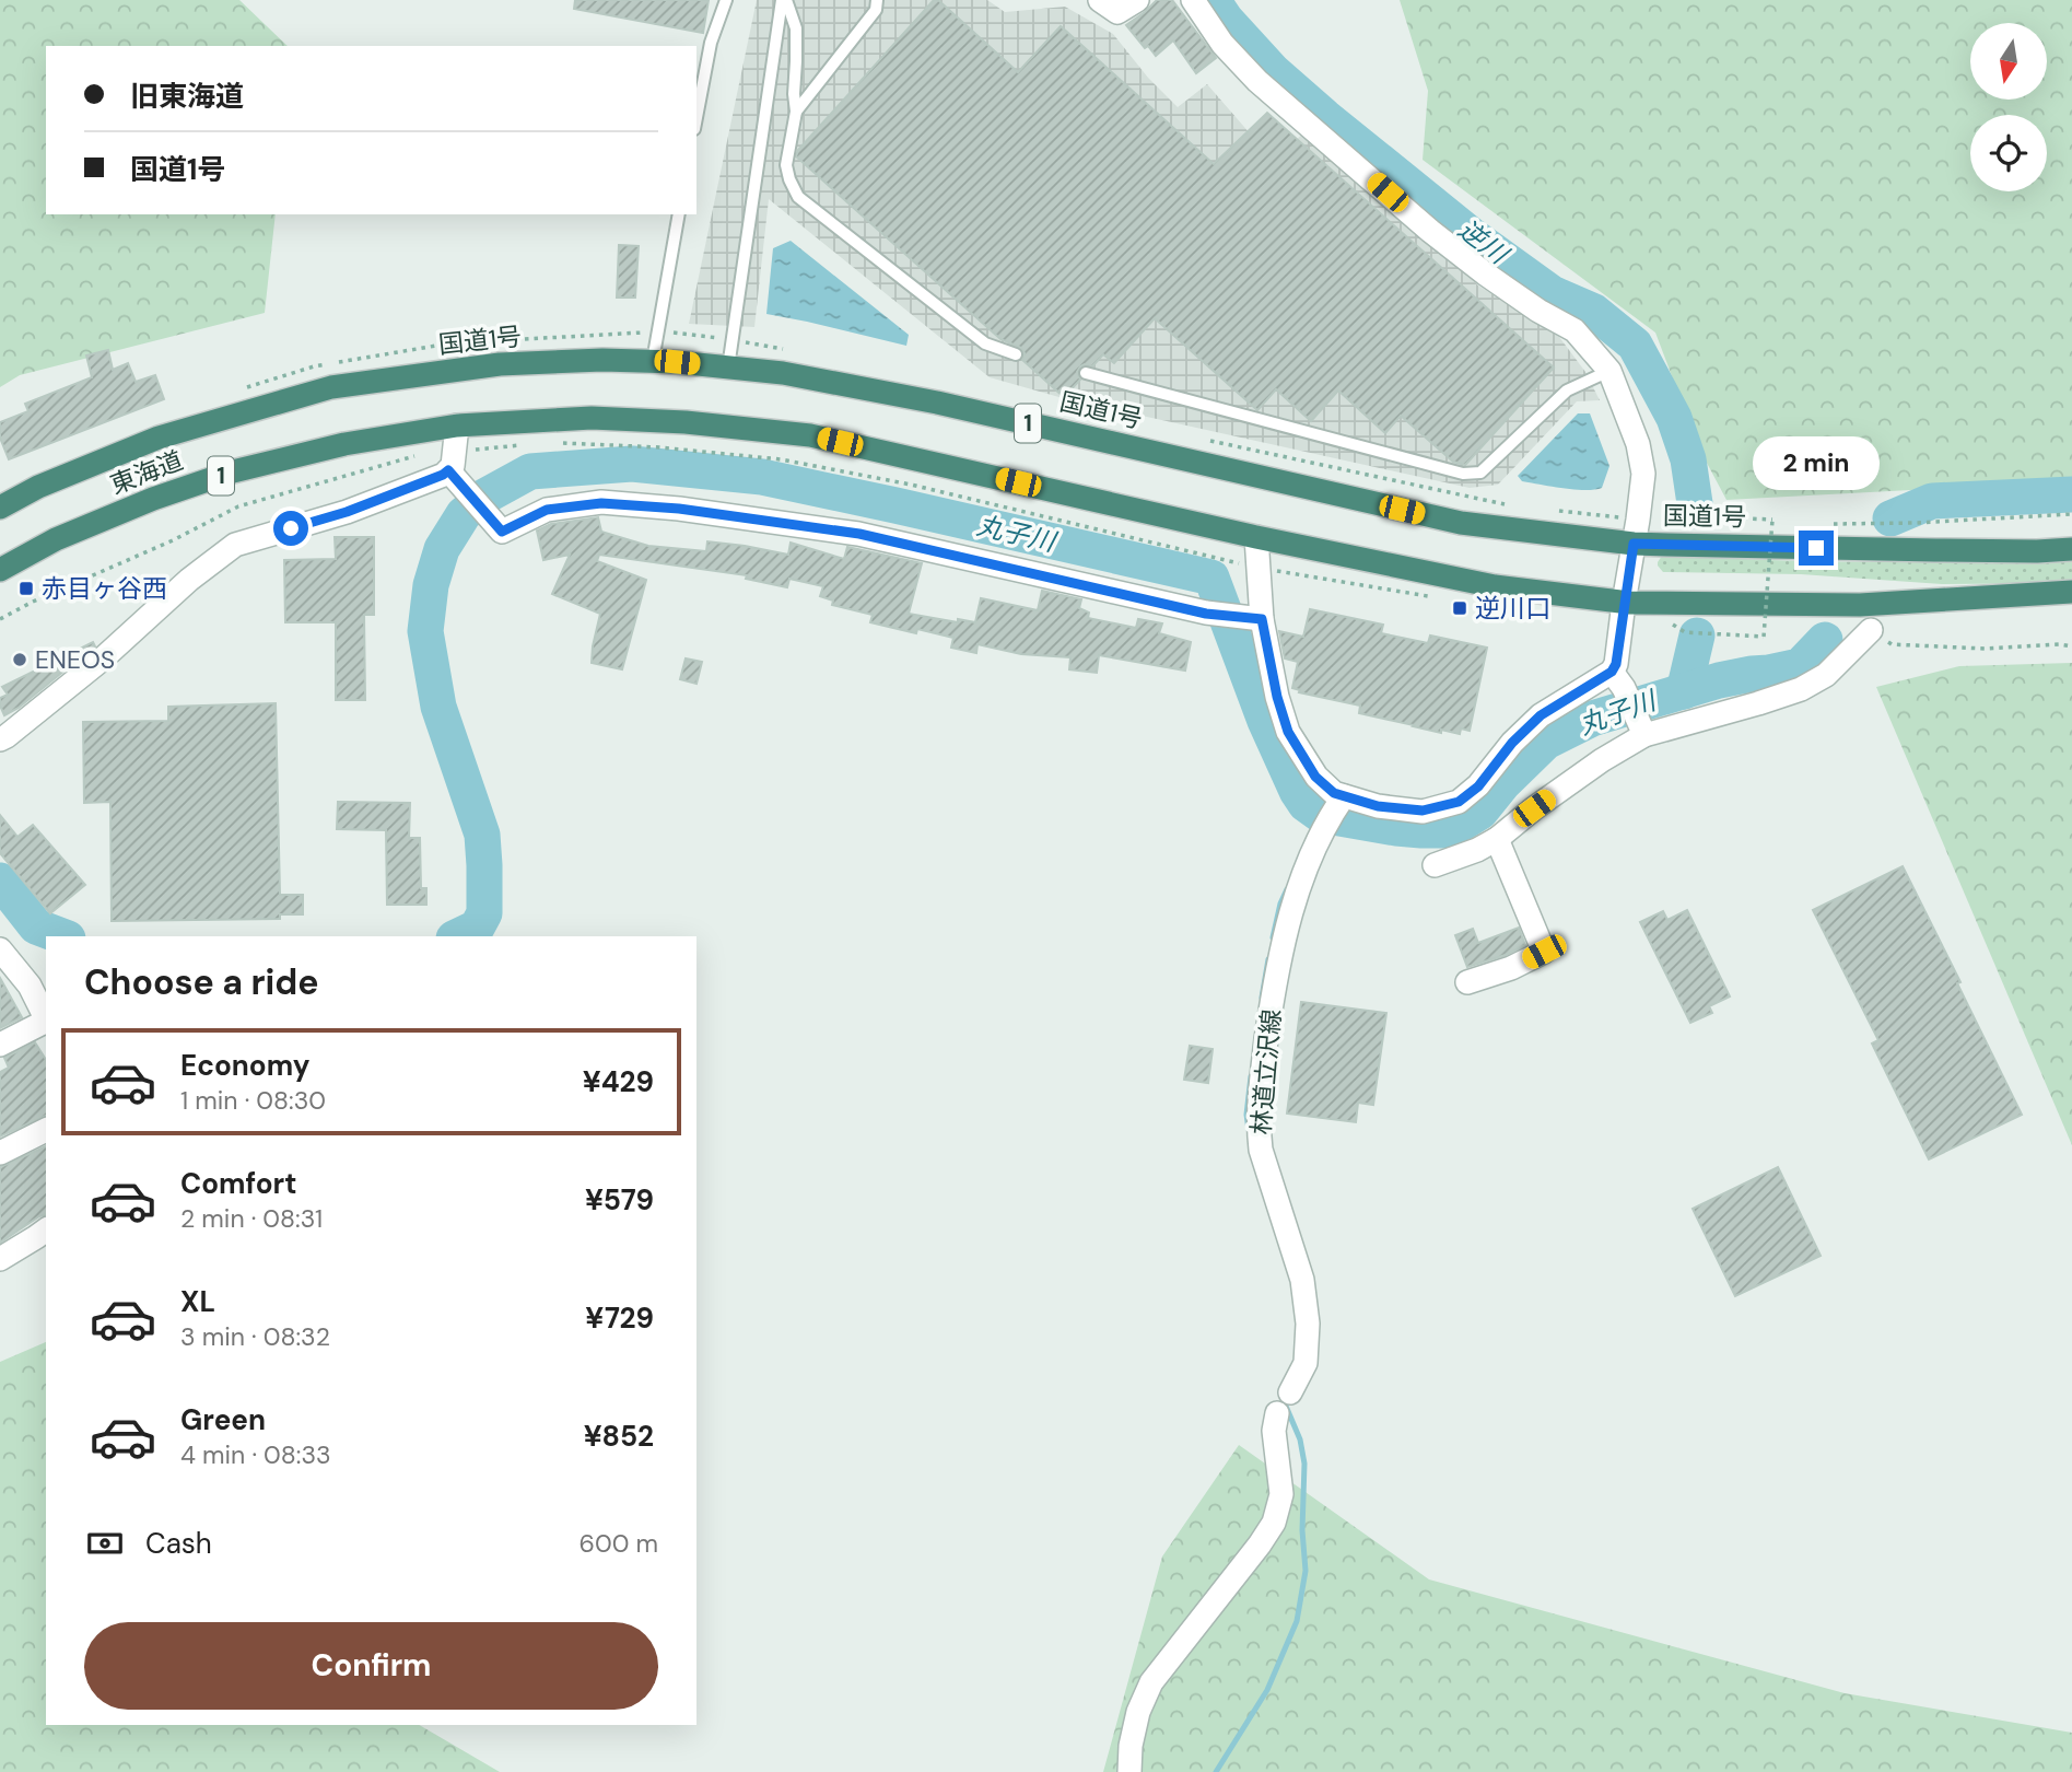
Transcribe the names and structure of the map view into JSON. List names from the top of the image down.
{
  "streets": {
    "highway": ["国道1号", "1", "東海道"],
    "street": ["林道立沢線"]
  },
  "crossings": [
    ["1", "東海道"]
  ],
  "water": ["逆川", "丸子川"],
  "places": {
    "transit": ["赤目ヶ谷西", "逆川口"],
    "other": ["ENEOS"]
  },
  "north": "bottom",
  "page": {
    "banner": ["旧東海道", "国道1号"],
    "bubble": "2 min",
    "heading": "Choose a ride",
    "list": [
      {
        "name": "Economy",
        "note": "1 min · 08:30",
        "value": "¥429"
      },
      {
        "name": "Comfort",
        "note": "2 min · 08:31",
        "value": "¥579"
      },
      {
        "name": "XL",
        "note": "3 min · 08:32",
        "value": "¥729"
      },
      {
        "name": "Green",
        "note": "4 min · 08:33",
        "value": "¥852"
      }
    ],
    "pay": ["Cash", "600 m"],
    "buttons": "Confirm"
  }
}
